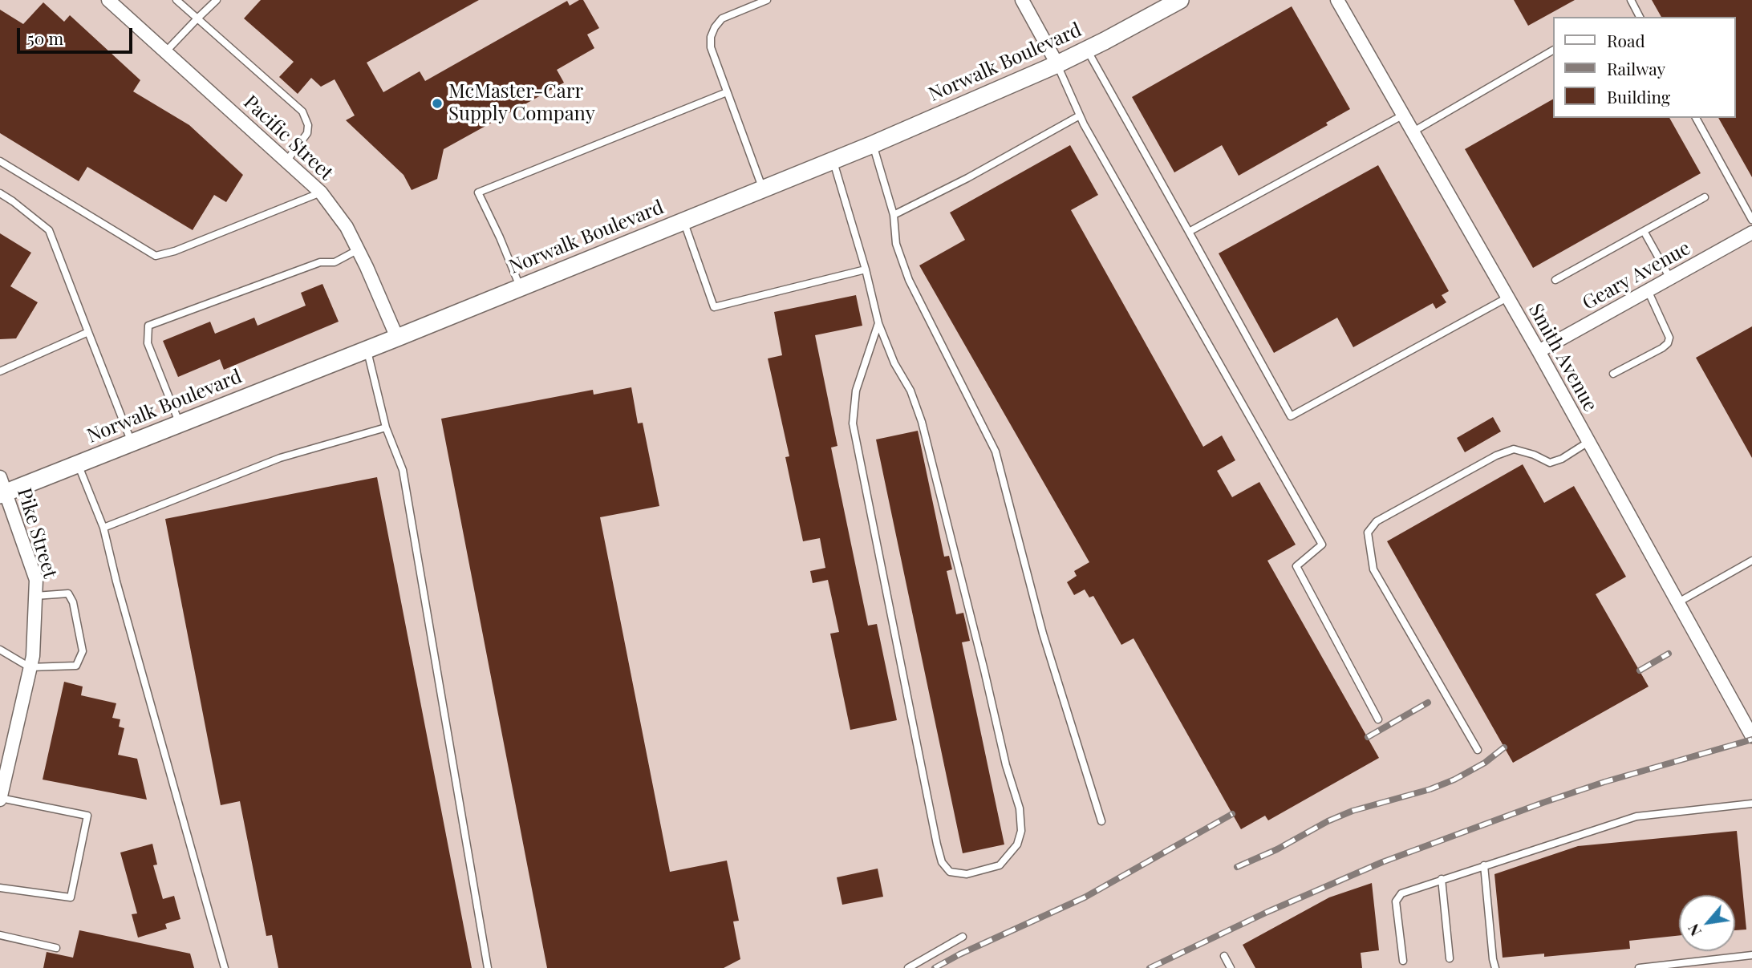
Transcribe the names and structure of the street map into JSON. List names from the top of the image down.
{
  "streets": {
    "main road": ["Norwalk Boulevard"],
    "street": [
      "Pacific Street",
      "Geary Avenue",
      "Smith Avenue",
      "Pike Street"
    ]
  },
  "crossings": [
    ["Norwalk Boulevard", "Pacific Street"],
    ["Norwalk Boulevard", "Pike Street"],
    ["Geary Avenue", "Smith Avenue"]
  ],
  "places": ["McMaster-Carr Supply Company"],
  "legend": ["Road", "Railway", "Building"],
  "scale_bar": "50 m",
  "north": "bottom left"
}
